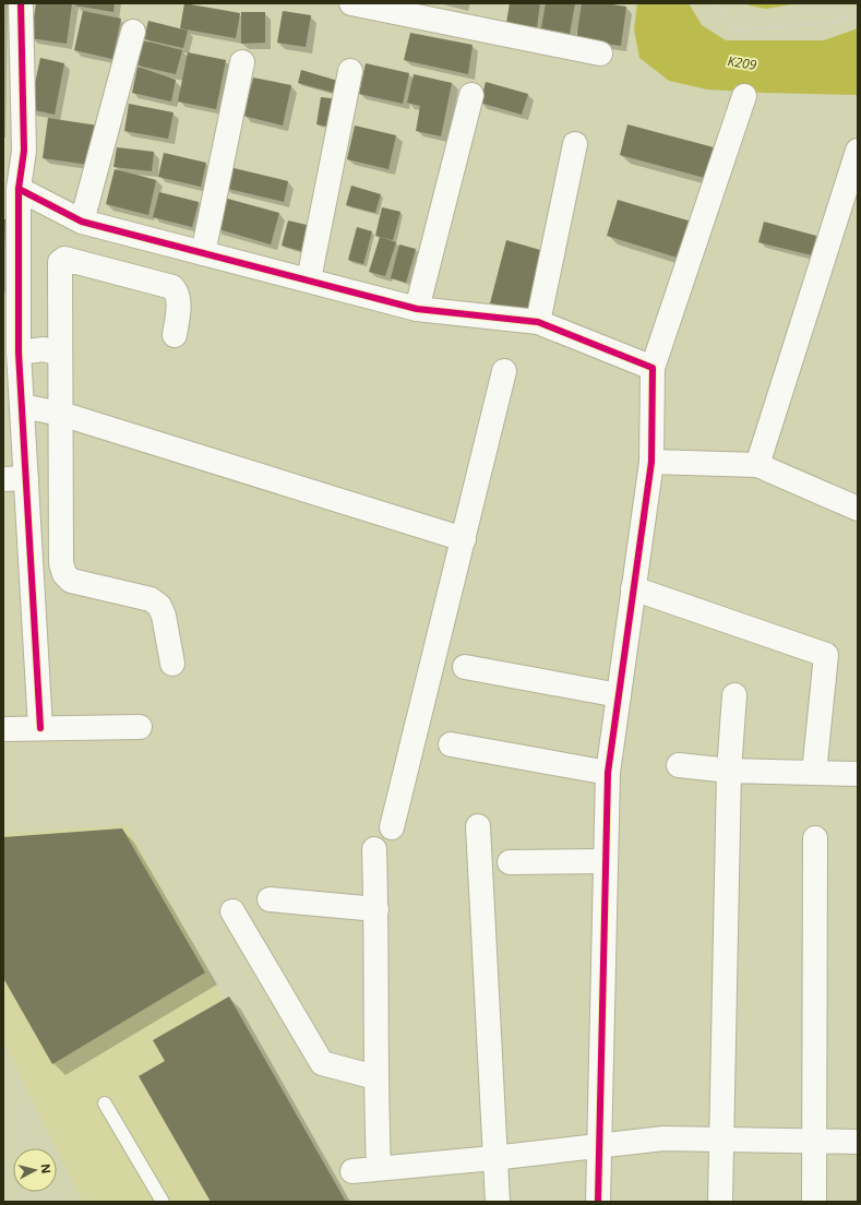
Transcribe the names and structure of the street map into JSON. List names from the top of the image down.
{
  "water": ["K209"],
  "north": "right"
}
